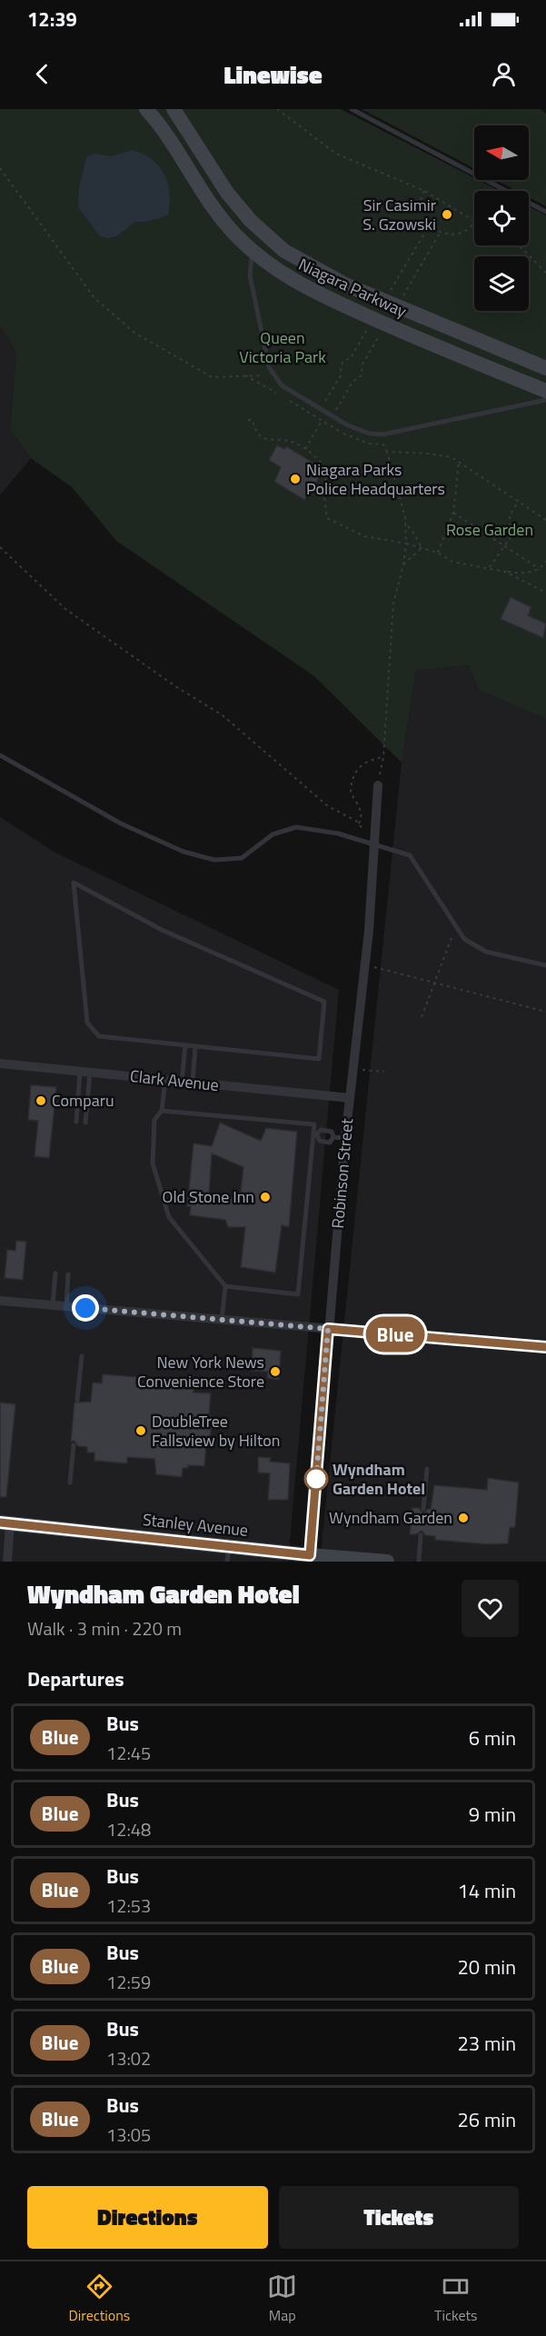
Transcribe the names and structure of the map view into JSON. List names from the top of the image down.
{
  "streets": {
    "main road": ["Niagara Parkway", "Stanley Avenue"],
    "street": ["Clark Avenue", "Robinson Street"]
  },
  "crossings": [
    ["Clark Avenue", "Robinson Street"],
    ["Robinson Street", "Stanley Avenue"]
  ],
  "parks": ["Queen Victoria Park", "Rose Garden"],
  "places": [
    "Sir Casimir S. Gzowski",
    "Niagara Parks Police Headquarters",
    "Comparu",
    "Old Stone Inn",
    "New York News Convenience Store",
    "DoubleTree Fallsview by Hilton",
    "Wyndham Garden Hotel",
    "Wyndham Garden"
  ],
  "lines": ["bus line Blue"],
  "north": "left",
  "page": {
    "status": "12:39",
    "header": "Linewise",
    "on_map": "Blue",
    "heading": [
      ["Wyndham Garden Hotel", "Walk · 3 min · 220 m"],
      "Departures"
    ],
    "list": [
      {
        "mark": "Blue",
        "name": "Bus",
        "note": "12:45",
        "value": "6 min"
      },
      {
        "mark": "Blue",
        "name": "Bus",
        "note": "12:48",
        "value": "9 min"
      },
      {
        "mark": "Blue",
        "name": "Bus",
        "note": "12:53",
        "value": "14 min"
      },
      {
        "mark": "Blue",
        "name": "Bus",
        "note": "12:59",
        "value": "20 min"
      },
      {
        "mark": "Blue",
        "name": "Bus",
        "note": "13:02",
        "value": "23 min"
      },
      {
        "mark": "Blue",
        "name": "Bus",
        "note": "13:05",
        "value": "26 min"
      }
    ],
    "buttons": ["Directions", "Tickets"],
    "tabs": ["Directions", "Map", "Tickets"]
  }
}
